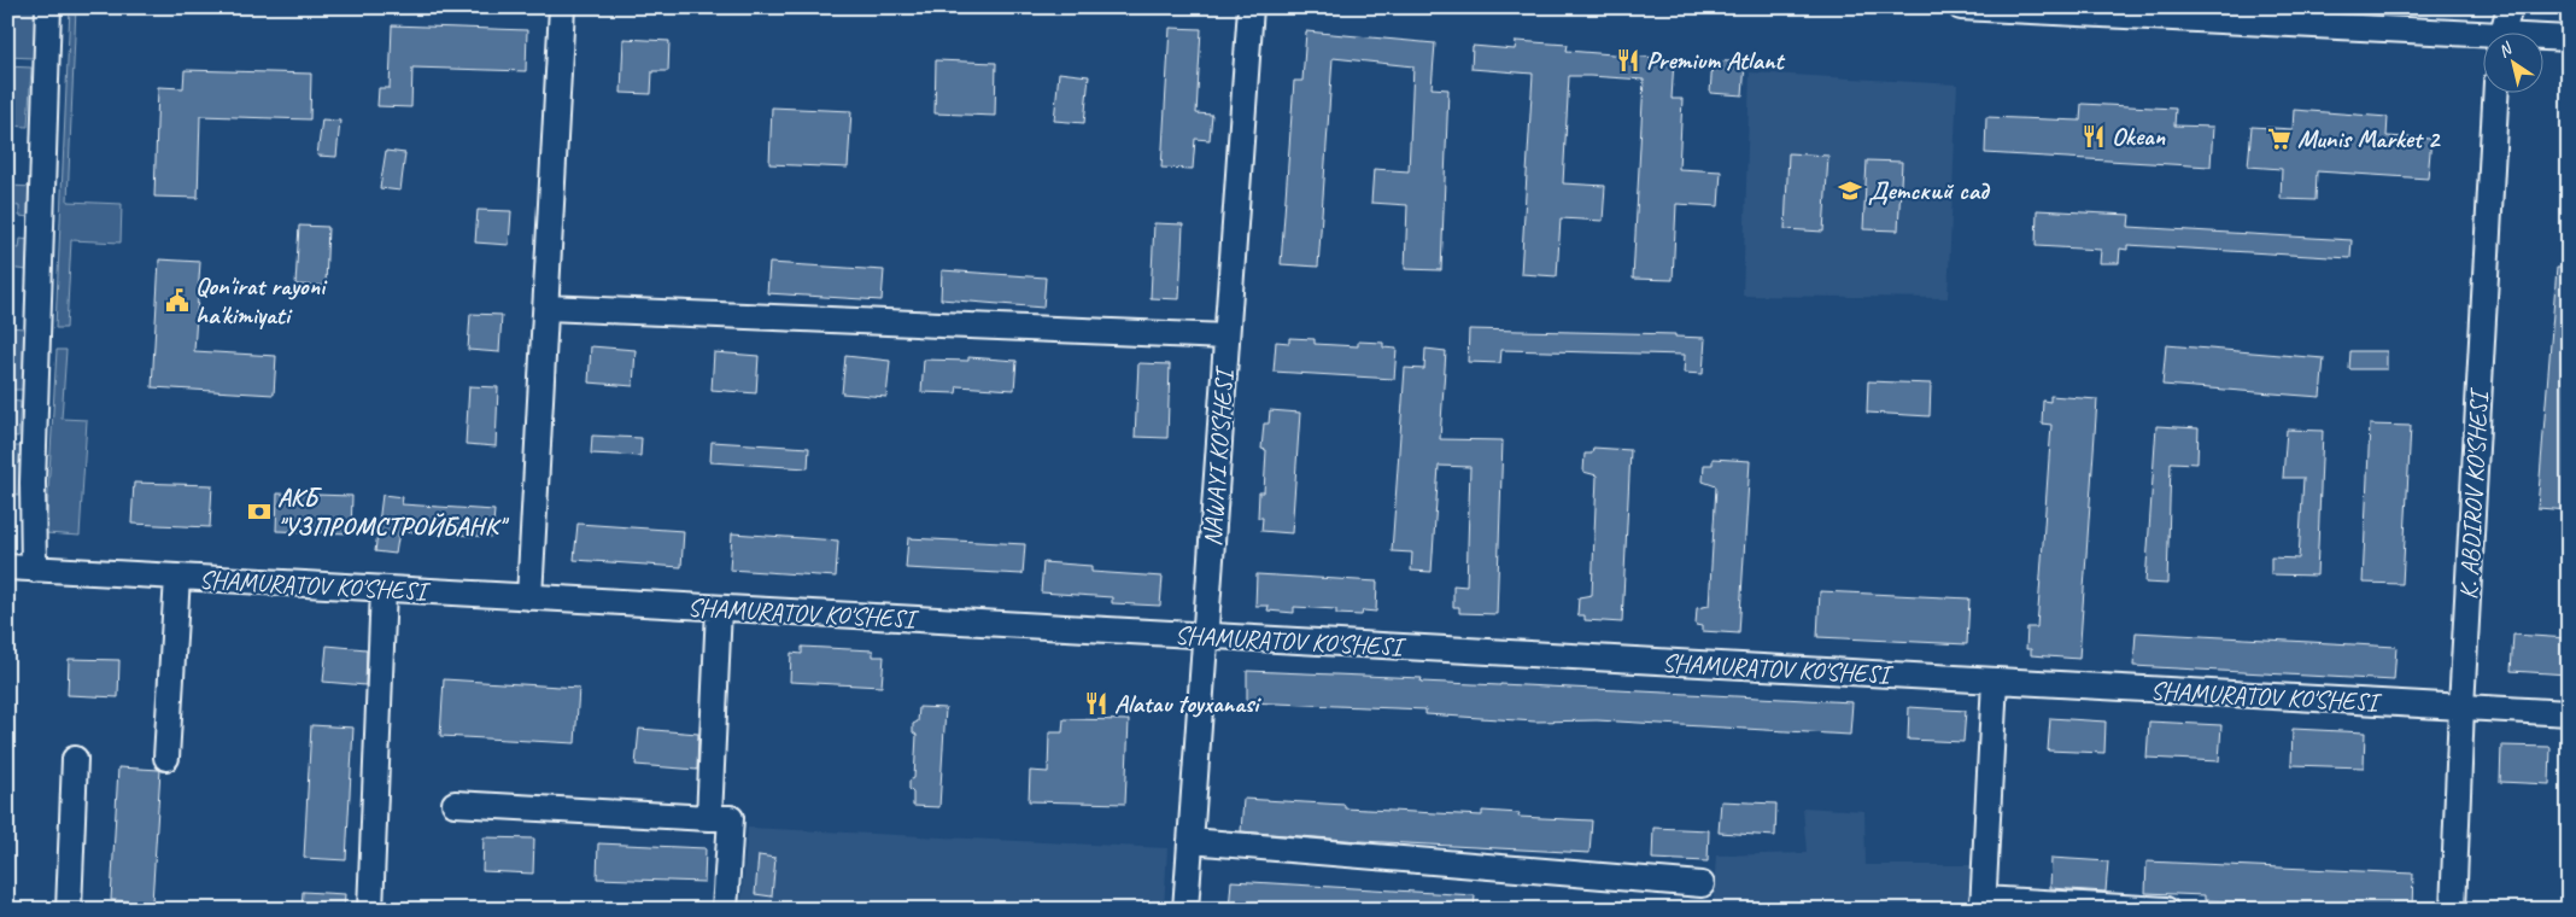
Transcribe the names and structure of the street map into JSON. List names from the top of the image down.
{
  "streets": {
    "street": ["NAWAYI KO'SHESI", "K. ABDIROV KO'SHESI", "SHAMURATOV KO'SHESI"]
  },
  "crossings": [
    ["NAWAYI KO'SHESI", "SHAMURATOV KO'SHESI"],
    ["K. ABDIROV KO'SHESI", "SHAMURATOV KO'SHESI"]
  ],
  "places": {
    "restaurant": ["Premium Atlant", "Okean", "Alatau toyxanasi"],
    "supermarket": ["Munis Market 2"],
    "school or university": ["Детский сад"],
    "public building": ["Qon'irat rayoni ha'kimiyati"],
    "bank": ["АКБ \"УЗПРОМСТРОЙБАНК\""]
  },
  "north": "top left"
}
